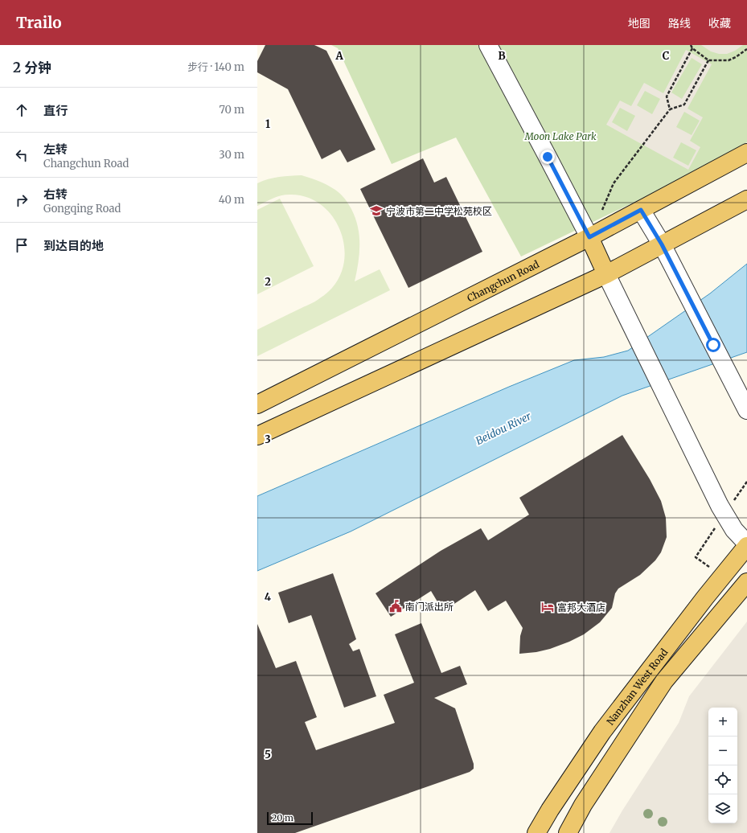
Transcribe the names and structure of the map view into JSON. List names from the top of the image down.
{
  "streets": {
    "main road": ["Changchun Road", "Nanzhan West Road"]
  },
  "water": ["Beidou River"],
  "parks": ["Moon Lake Park"],
  "places": {
    "school or university": ["宁波市第二中学松苑校区"],
    "public building": ["南门派出所"],
    "hotel": ["富邦大酒店"]
  },
  "scale_bar": "20 m",
  "page": {
    "header": "Trailo",
    "nav": ["地图", "路线", "收藏"],
    "heading": ["2 分钟", "步行 · 140 m"],
    "list": [
      ["直行", "70 m"],
      ["左转", "Changchun Road", "30 m"],
      ["右转", "Gongqing Road", "40 m"],
      "到达目的地"
    ],
    "map_buttons": ["+", "−"],
    "scale": "20 m"
  },
  "grid": {
    "columns": ["A", "B", "C"],
    "rows": [
      "1",
      "2",
      "3",
      "4",
      "5"
    ]
  }
}
